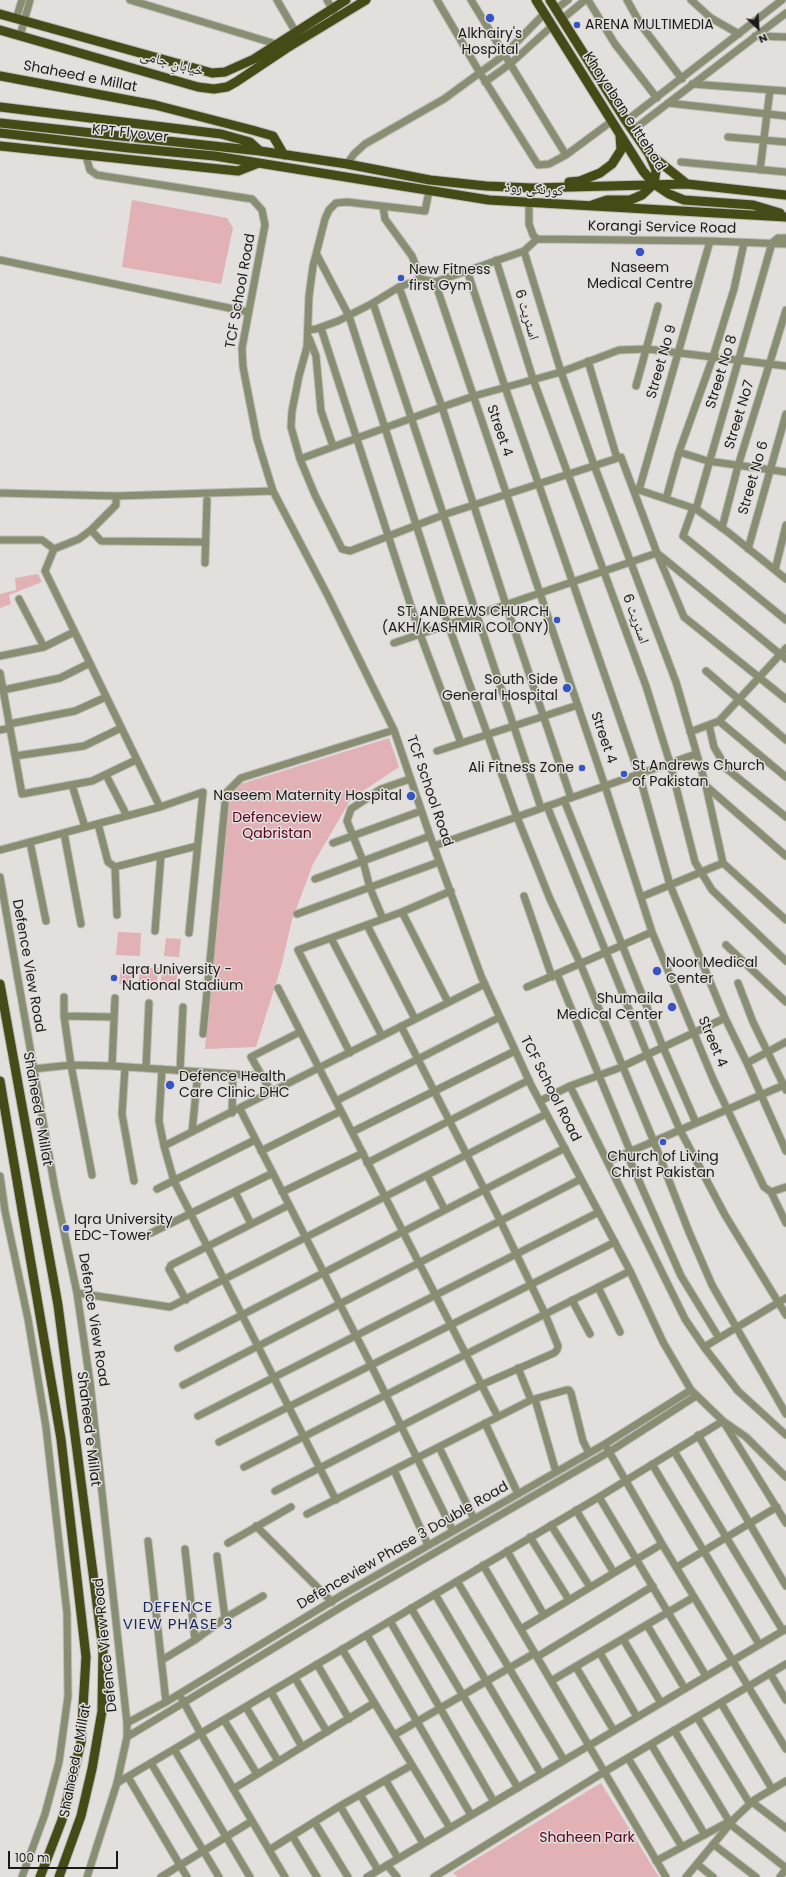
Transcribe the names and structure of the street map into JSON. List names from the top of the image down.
{
  "streets": {
    "main road": [
      "خیابانِ جامی",
      "Shaheed e Millat",
      "Khayaban e Ittehad",
      "KPT Flyover",
      "کورنگی روڈ"
    ],
    "street": [
      "Korangi Service Road",
      "TCF School Road",
      "اسٹریٹ 6",
      "Street No 9",
      "Street No 8",
      "Street No7",
      "Street 4",
      "Street No 6",
      "Defence View Road",
      "Defenceview Phase 3 Double Road"
    ]
  },
  "crossings": [
    ["Shaheed e Millat", "KPT Flyover"],
    ["Shaheed e Millat", "کورنگی روڈ"],
    ["Khayaban e Ittehad", "کورنگی روڈ"],
    ["KPT Flyover", "کورنگی روڈ"],
    ["Korangi Service Road", "Street No 9"],
    ["Korangi Service Road", "Street No 8"],
    ["TCF School Road", "Defenceview Phase 3 Double Road"],
    ["Defence View Road", "Defenceview Phase 3 Double Road"]
  ],
  "districts": ["DEFENCE VIEW PHASE 3"],
  "parks": ["Defenceview Qabristan", "Shaheen Park"],
  "places": [
    "Alkhairy's Hospital",
    "ARENA MULTIMEDIA",
    "Naseem Medical Centre",
    "New Fitness first Gym",
    "ST. ANDREWS CHURCH (AKH/KASHMIR COLONY)",
    "South Side General Hospital",
    "Ali Fitness Zone",
    "St Andrews Church of Pakistan",
    "Naseem Maternity Hospital",
    "Noor Medical Center",
    "Iqra University - National Stadium",
    "Shumaila Medical Center",
    "Defence Health Care Clinic DHC",
    "Church of Living Christ Pakistan",
    "Iqra University EDC-Tower"
  ],
  "scale_bar": "100 m",
  "north": "bottom right"
}
